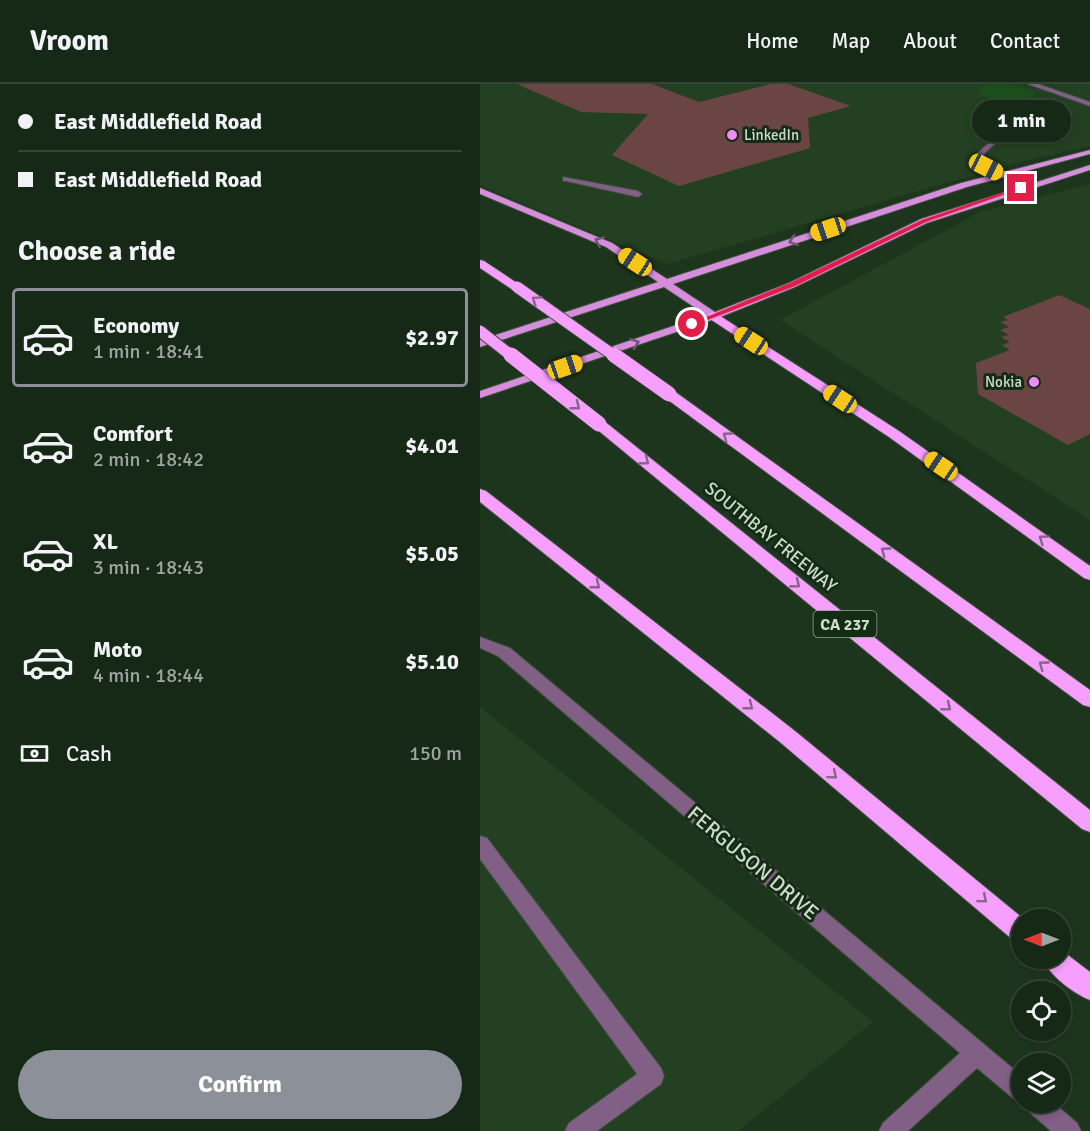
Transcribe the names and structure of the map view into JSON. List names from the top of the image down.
{
  "streets": {
    "highway": ["SOUTHBAY FREEWAY", "CA 237"],
    "street": ["FERGUSON DRIVE"]
  },
  "places": ["LinkedIn", "Nokia"],
  "north": "left",
  "page": {
    "header": "Vroom",
    "nav": [
      "Home",
      "Map",
      "About",
      "Contact"
    ],
    "banner": ["East Middlefield Road", "East Middlefield Road"],
    "bubble": "1 min",
    "heading": "Choose a ride",
    "list": [
      {
        "name": "Economy",
        "note": "1 min · 18:41",
        "value": "$2.97"
      },
      {
        "name": "Comfort",
        "note": "2 min · 18:42",
        "value": "$4.01"
      },
      {
        "name": "XL",
        "note": "3 min · 18:43",
        "value": "$5.05"
      },
      {
        "name": "Moto",
        "note": "4 min · 18:44",
        "value": "$5.10"
      }
    ],
    "pay": ["Cash", "150 m"],
    "buttons": "Confirm"
  }
}
